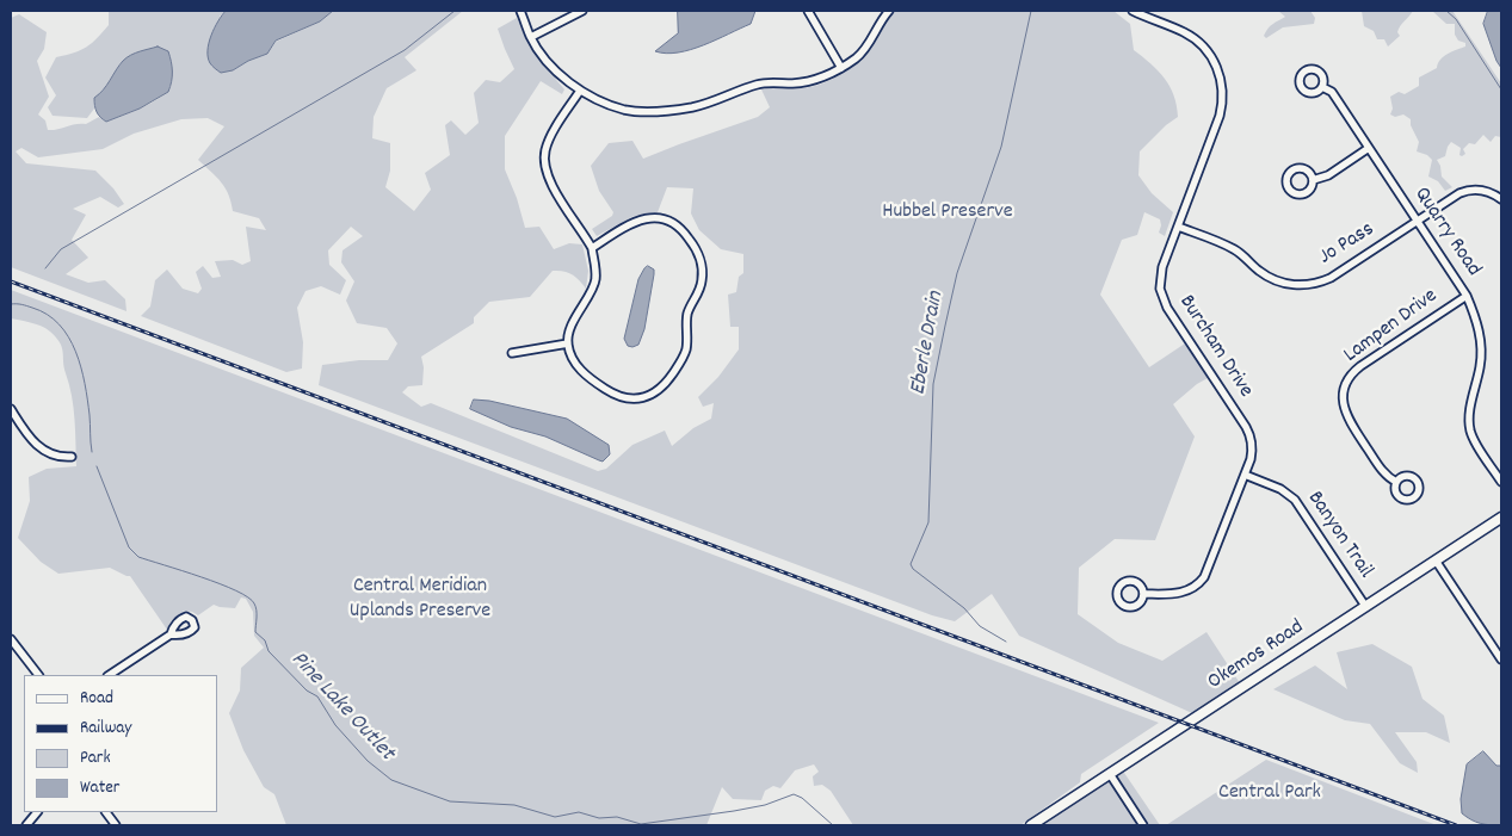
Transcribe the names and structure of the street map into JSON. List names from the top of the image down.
{
  "streets": {
    "street": [
      "Quarry Road",
      "Jo Pass",
      "Lampen Drive",
      "Burcham Drive",
      "Banyon Trail",
      "Okemos Road"
    ]
  },
  "crossings": [
    ["Quarry Road", "Jo Pass"],
    ["Quarry Road", "Lampen Drive"],
    ["Jo Pass", "Burcham Drive"],
    ["Burcham Drive", "Banyon Trail"],
    ["Banyon Trail", "Okemos Road"]
  ],
  "water": ["Eberle Drain", "Pine Lake Outlet"],
  "parks": ["Hubbel Preserve", "Central Meridian Uplands Preserve", "Central Park"],
  "legend": [
    "Road",
    "Railway",
    "Park",
    "Water"
  ]
}
